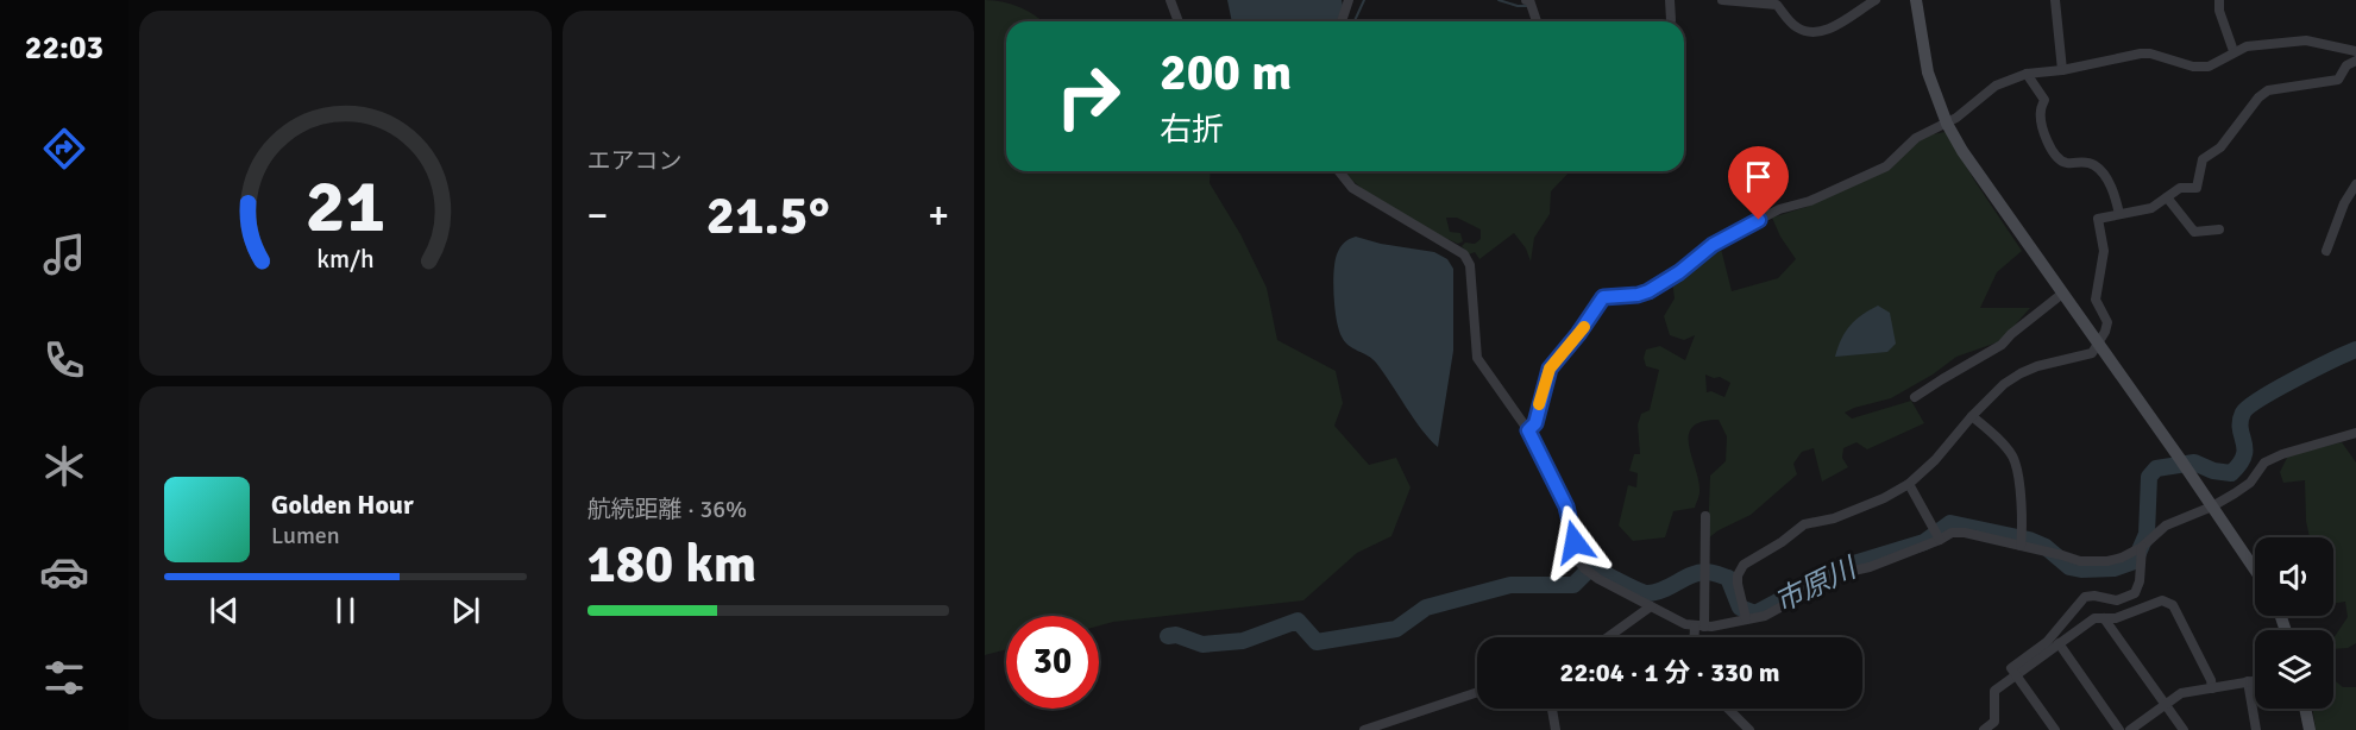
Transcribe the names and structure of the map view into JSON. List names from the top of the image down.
{
  "water": ["市原川"],
  "page": {
    "tabs": "22:03",
    "tile": [
      "エアコン",
      ["航続距離 · 36%", "180 km"]
    ],
    "turn": ["200 m", "右折"],
    "heat": ["−", "21.5°", "+"],
    "song": ["Golden Hour", "Lumen"],
    "limit": "30",
    "trip": "22:04 · 1 分 · 330 m",
    "gauge": ["21", "km/h"]
  }
}
